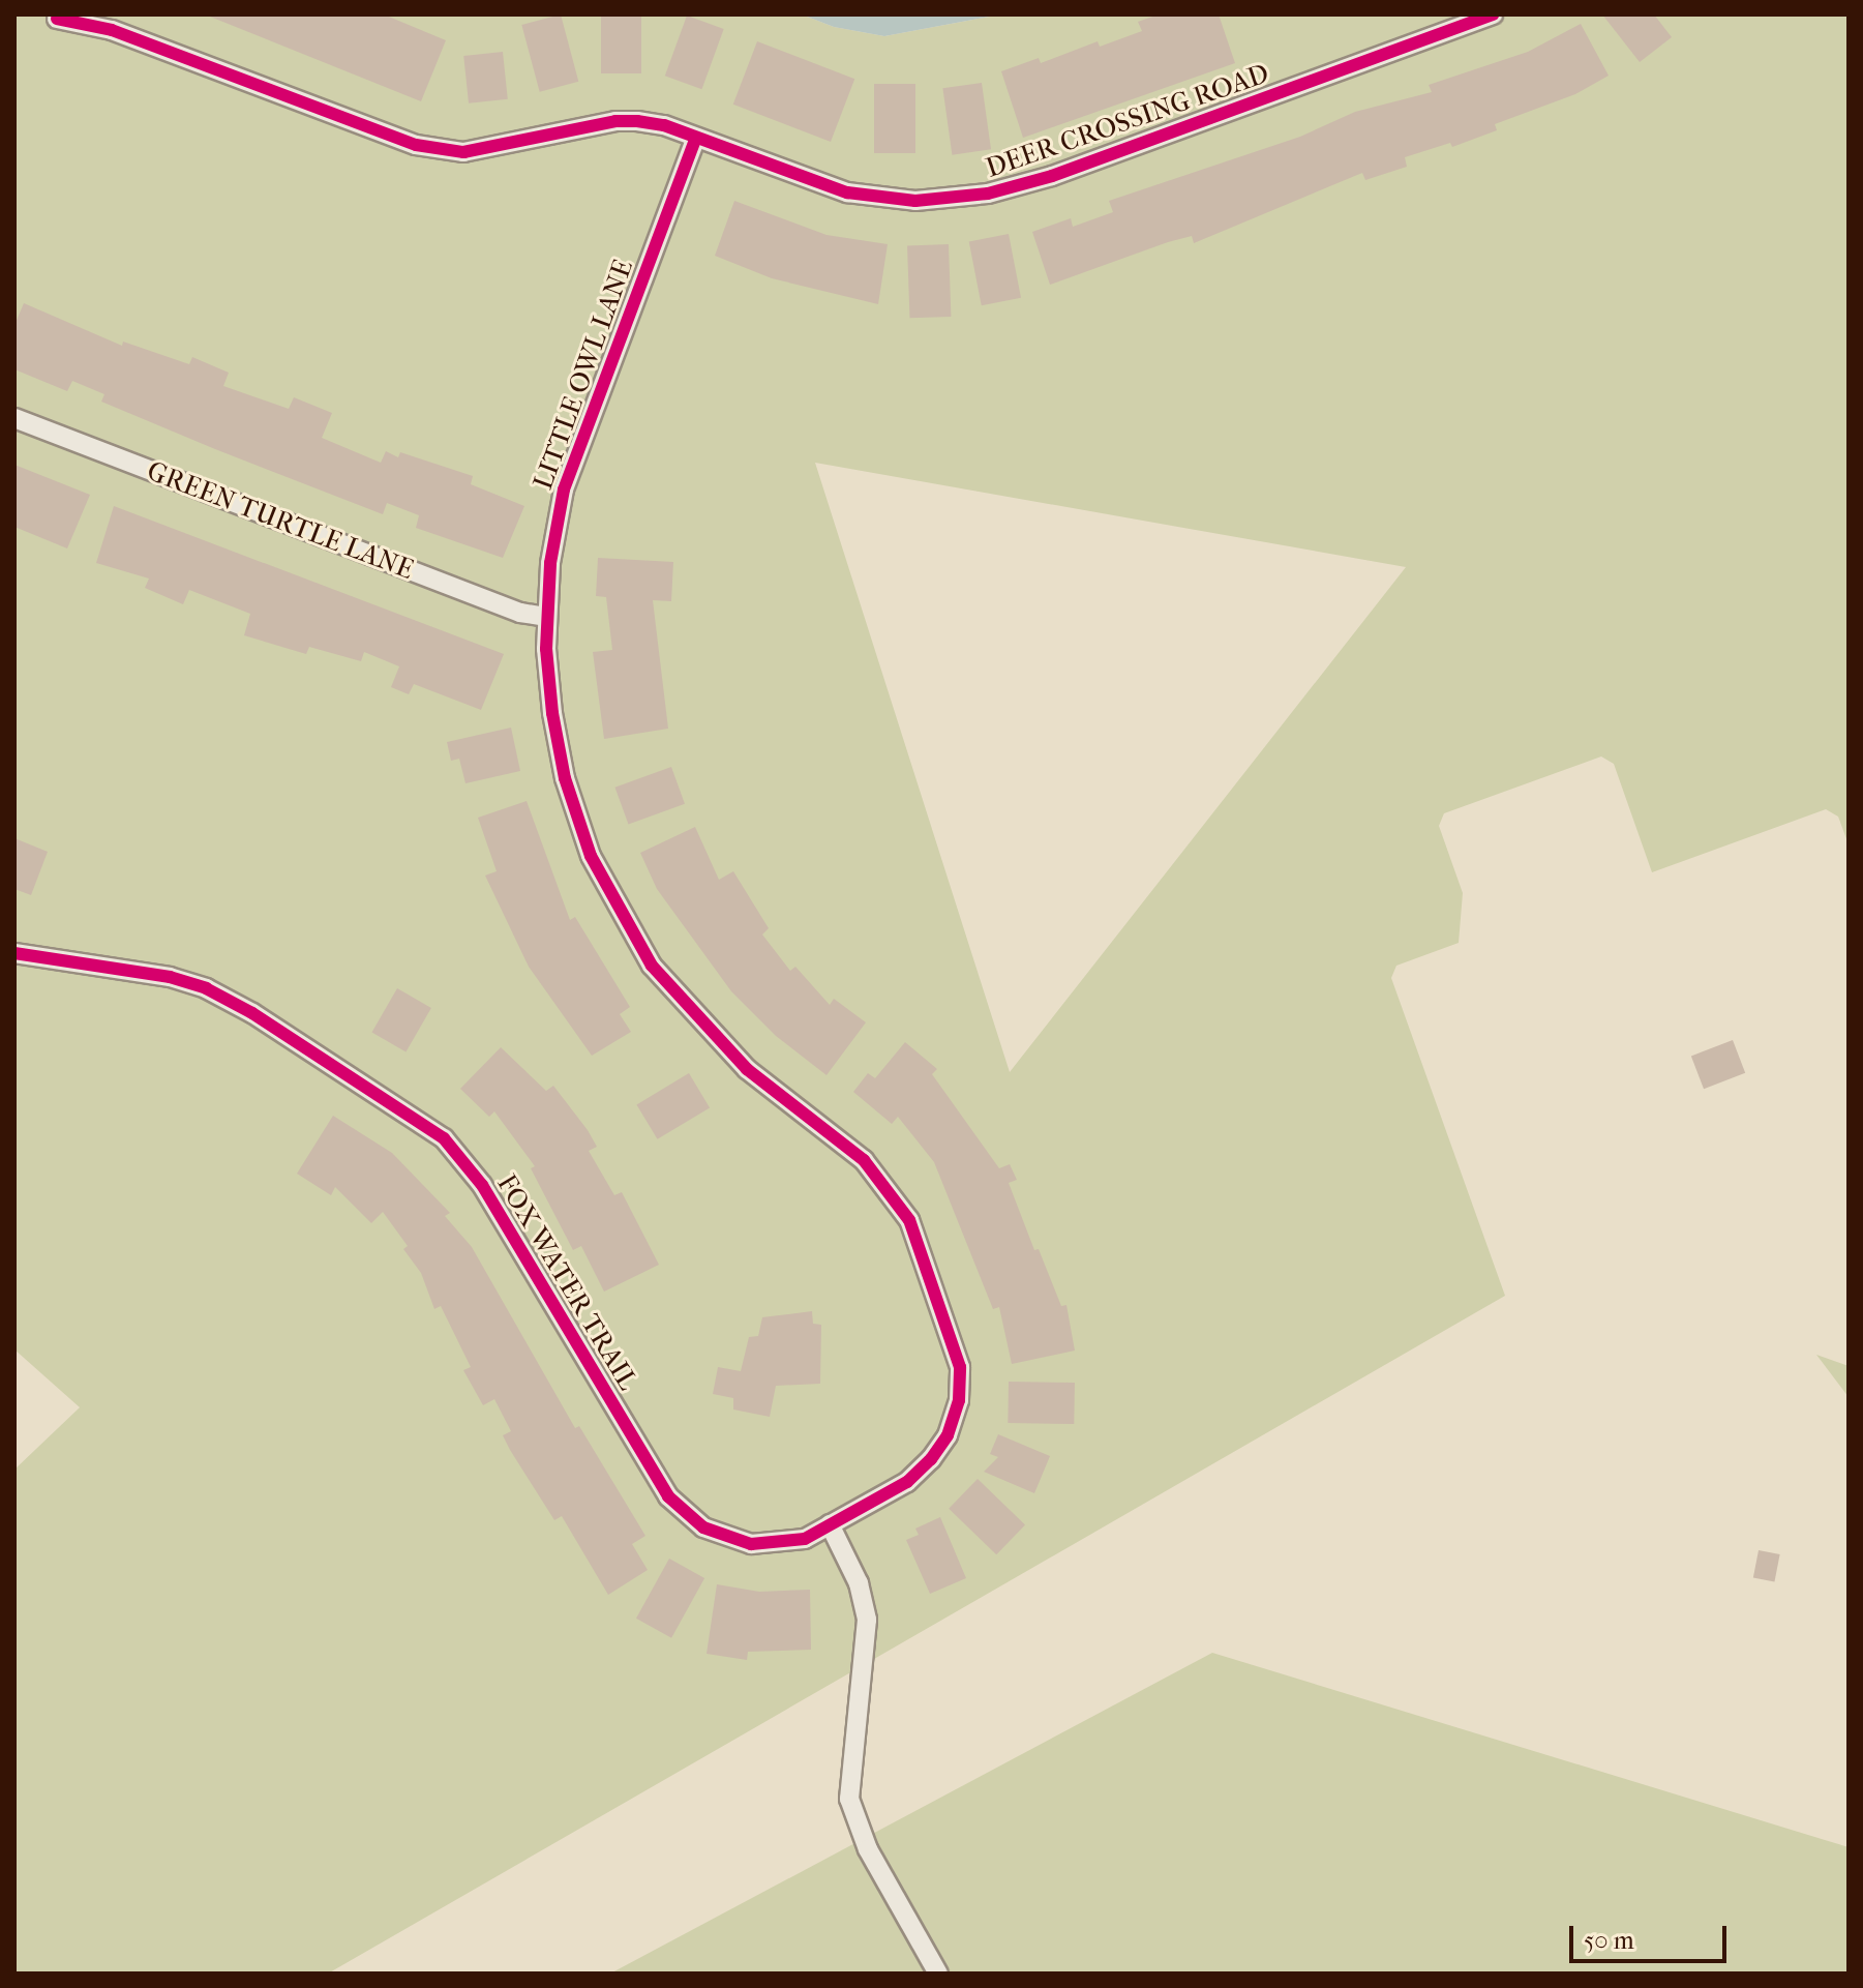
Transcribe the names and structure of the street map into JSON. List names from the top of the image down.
{
  "streets": {
    "street": [
      "DEER CROSSING ROAD",
      "LITTLE OWL LANE",
      "GREEN TURTLE LANE",
      "FOX WATER TRAIL"
    ]
  },
  "crossings": [
    ["DEER CROSSING ROAD", "LITTLE OWL LANE"],
    ["LITTLE OWL LANE", "GREEN TURTLE LANE"],
    ["LITTLE OWL LANE", "FOX WATER TRAIL"]
  ],
  "scale_bar": "50 m"
}
